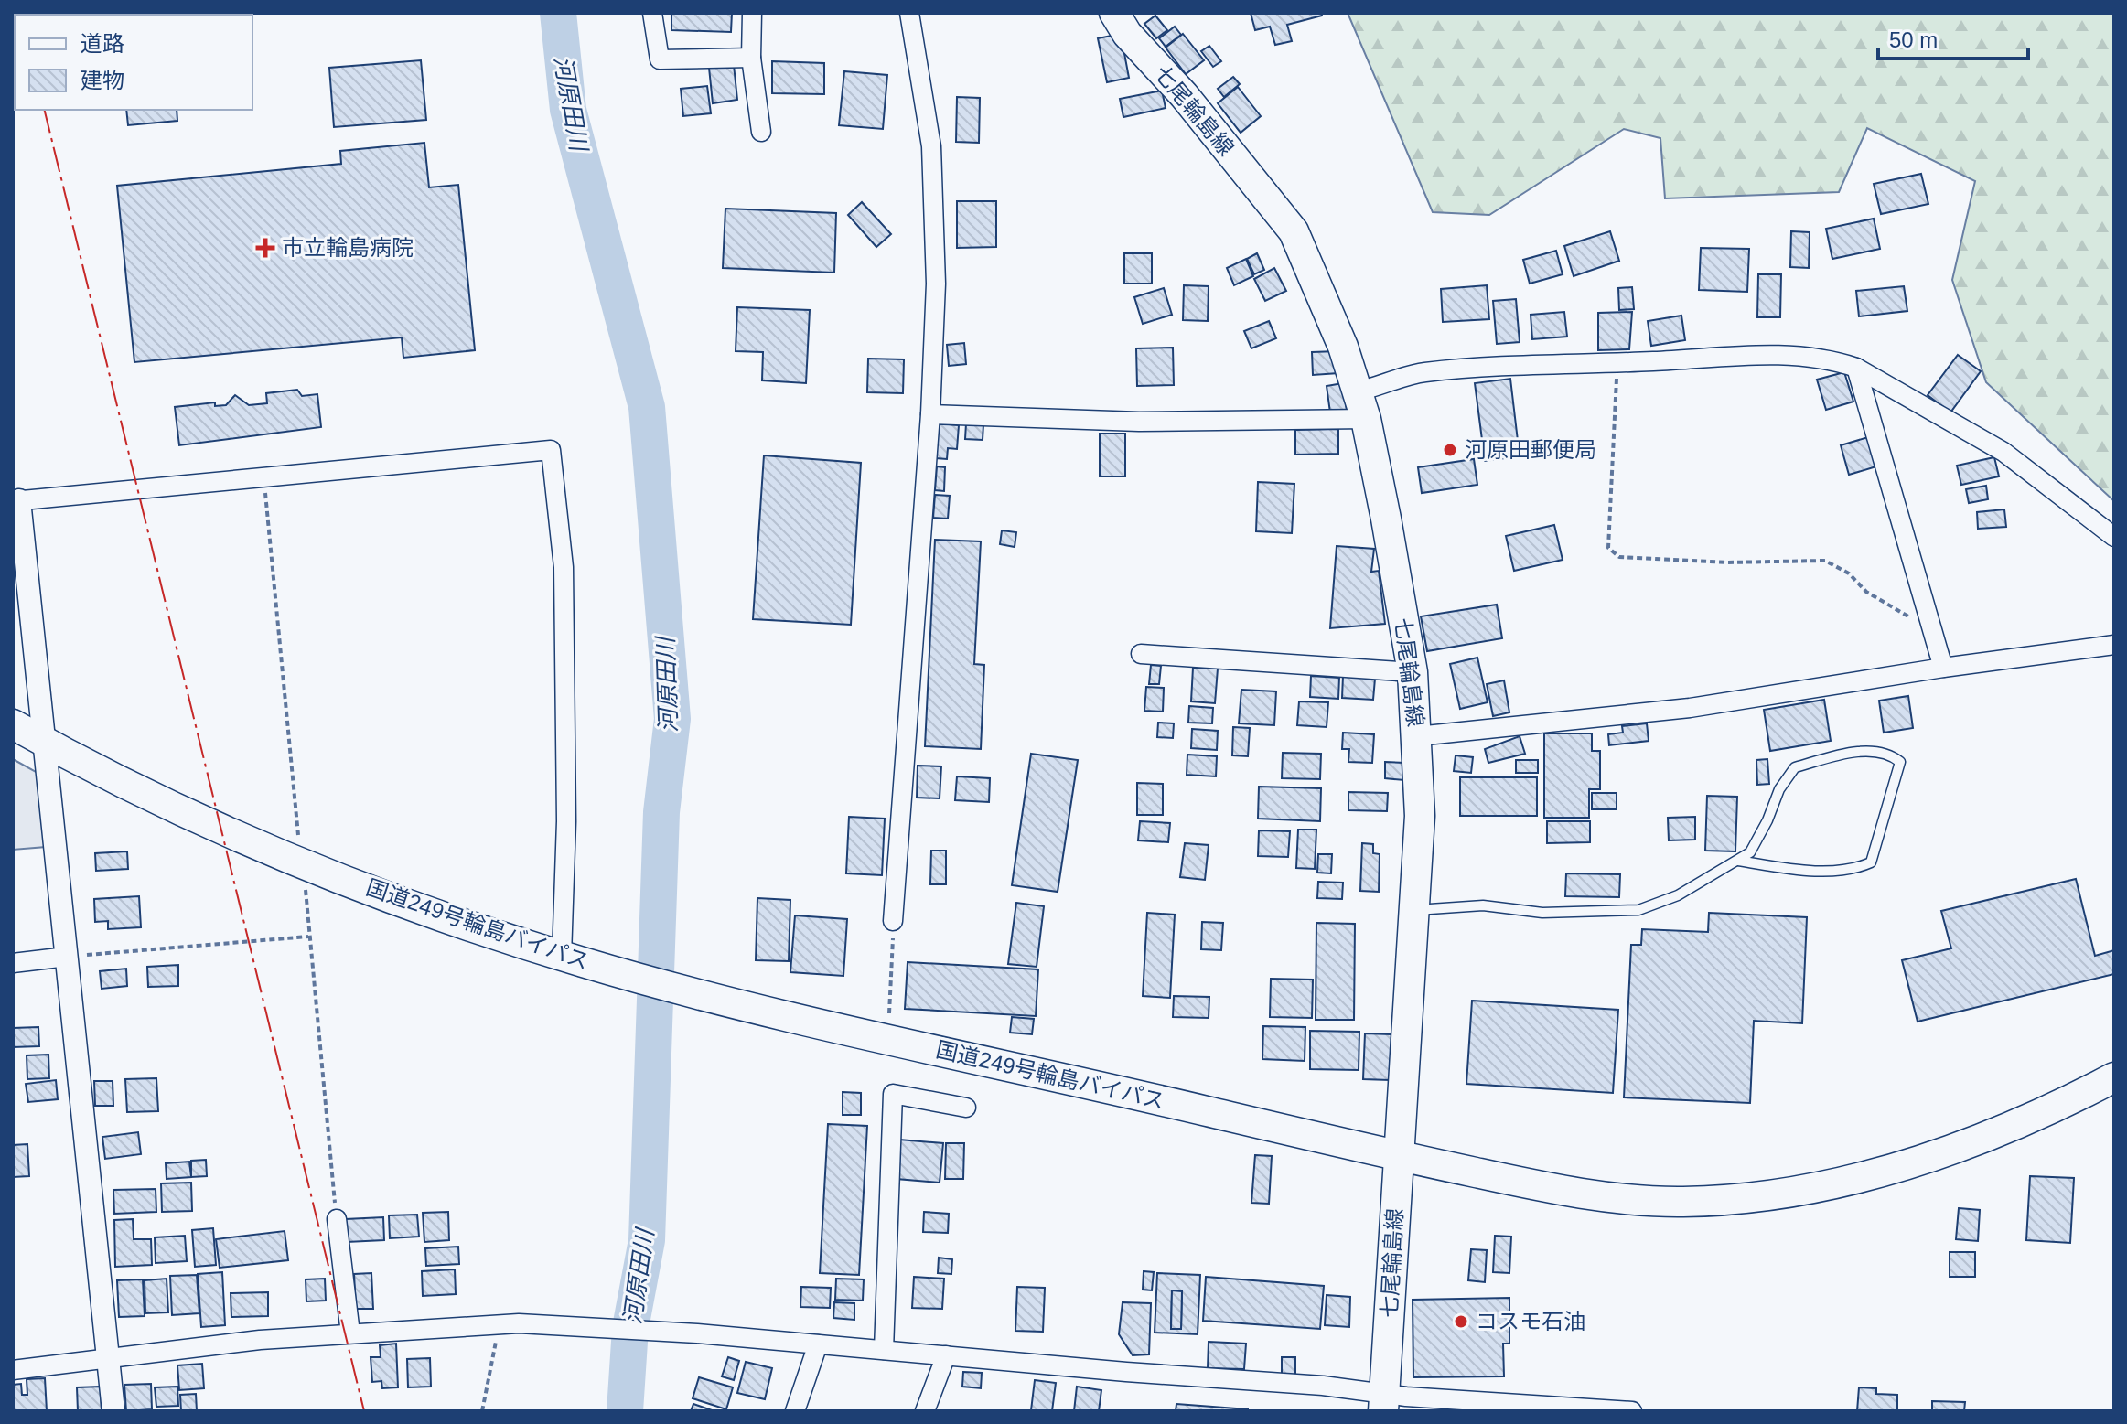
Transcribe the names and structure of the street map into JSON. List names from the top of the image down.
{
  "streets": {
    "main road": ["七尾輪島線", "国道249号輪島バイパス"]
  },
  "crossings": [
    ["七尾輪島線", "国道249号輪島バイパス"]
  ],
  "water": ["河原田川"],
  "places": {
    "health": ["市立輪島病院"],
    "other": ["河原田郵便局", "コスモ石油"]
  },
  "legend": ["道路", "建物"],
  "scale_bar": "50 m"
}
